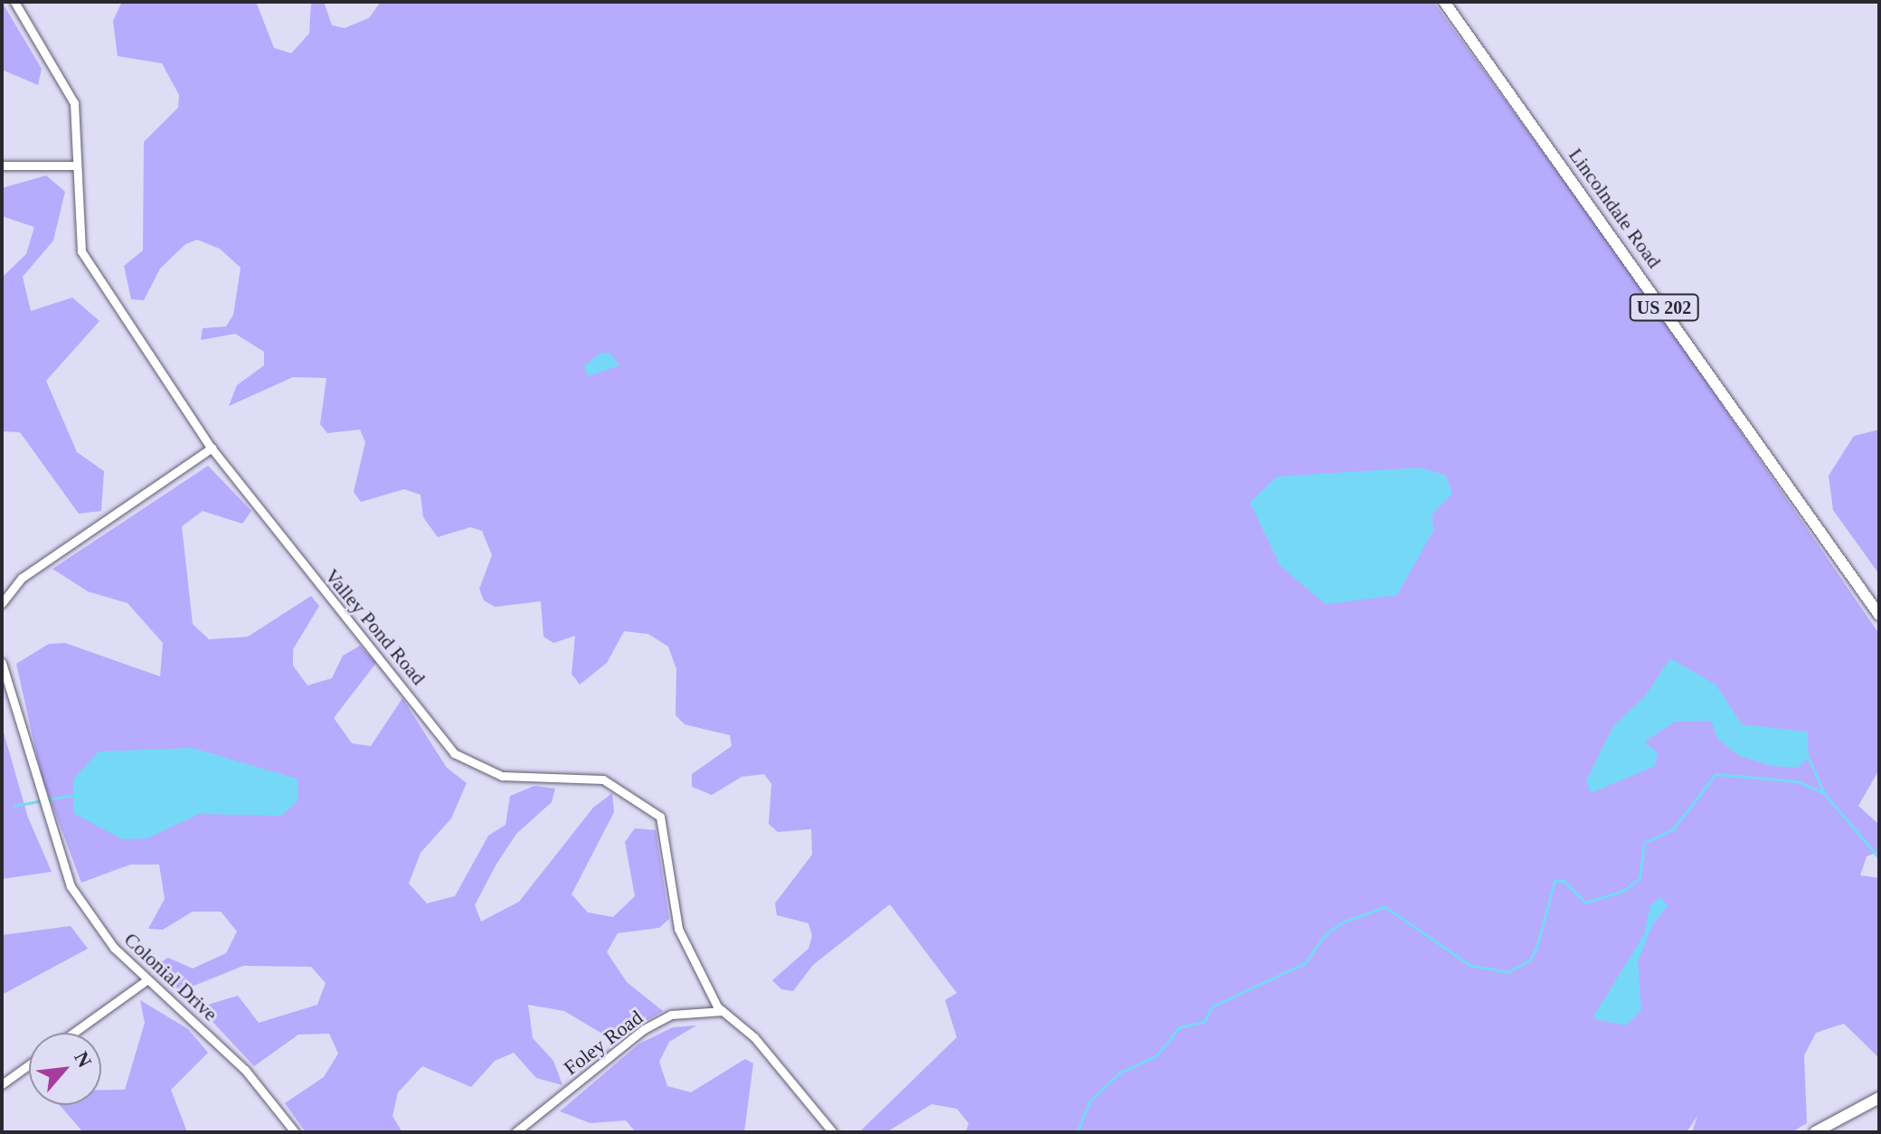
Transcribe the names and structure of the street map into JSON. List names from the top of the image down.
{
  "streets": {
    "main road": ["Lincolndale Road", "US 202"],
    "street": ["Valley Pond Road", "Colonial Drive", "Foley Road"]
  },
  "crossings": [
    ["Valley Pond Road", "Foley Road"]
  ],
  "north": "top right"
}
